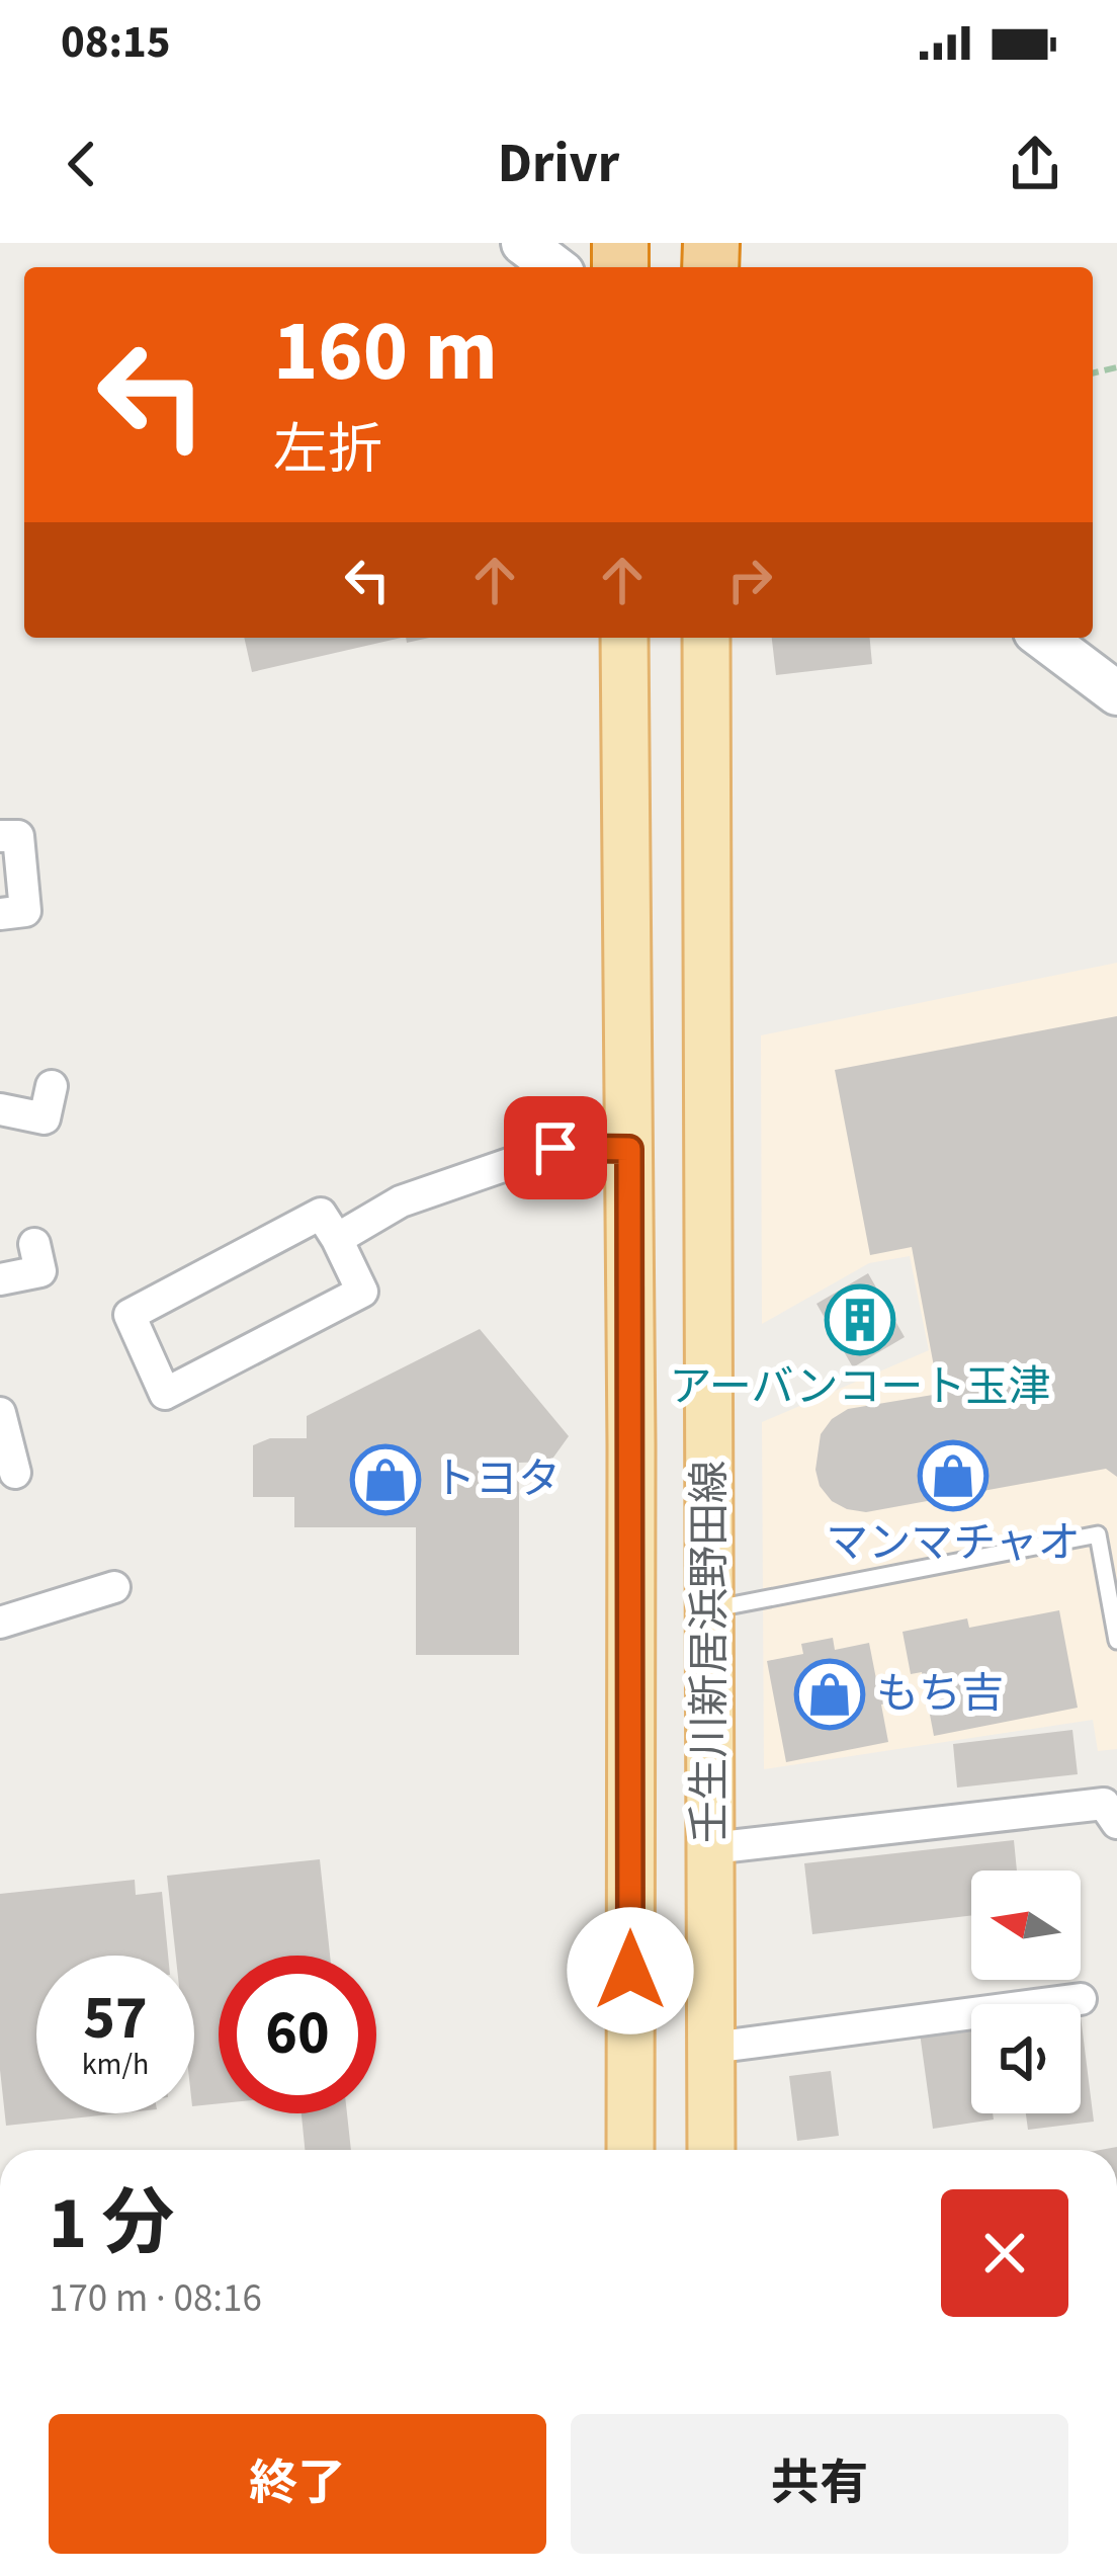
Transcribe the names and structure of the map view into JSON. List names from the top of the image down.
{
  "streets": {
    "main road": ["壬生川新居浜野田線"]
  },
  "places": {
    "building": ["アーバンコート玉津"],
    "shop": ["マンマチャオ", "トヨタ", "もち吉"]
  },
  "north": "left",
  "page": {
    "status": "08:15",
    "header": "Drivr",
    "turn": ["160 m", "左折"],
    "speed": "57 km/h",
    "limit": "60",
    "heading": ["1 分", "170 m · 08:16"],
    "buttons": ["終了", "共有"]
  }
}
